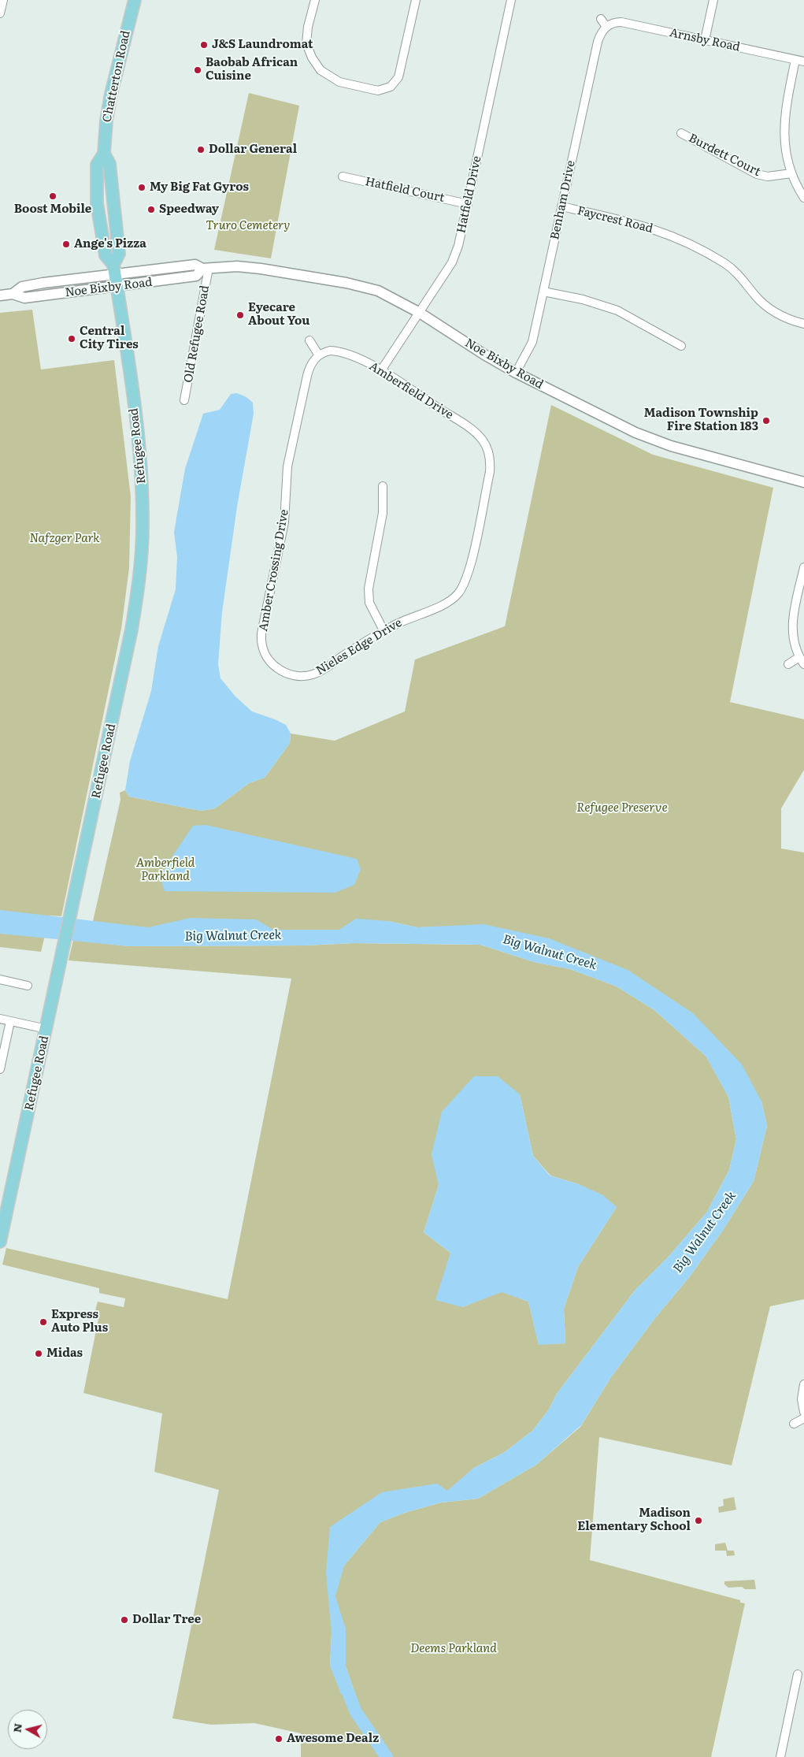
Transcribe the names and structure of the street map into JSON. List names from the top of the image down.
{
  "streets": {
    "main road": ["Chatterton Road", "Refugee Road"],
    "street": [
      "Arnsby Road",
      "Burdett Court",
      "Hatfield Court",
      "Hatfield Drive",
      "Benham Drive",
      "Faycrest Road",
      "Noe Bixby Road",
      "Old Refugee Road",
      "Amberfield Drive",
      "Amber Crossing Drive",
      "Nieles Edge Drive"
    ]
  },
  "crossings": [
    ["Arnsby Road", "Benham Drive"],
    ["Chatterton Road", "Noe Bixby Road"],
    ["Chatterton Road", "Refugee Road"],
    ["Hatfield Court", "Hatfield Drive"],
    ["Hatfield Drive", "Noe Bixby Road"],
    ["Hatfield Drive", "Amberfield Drive"],
    ["Benham Drive", "Faycrest Road"],
    ["Benham Drive", "Noe Bixby Road"],
    ["Noe Bixby Road", "Old Refugee Road"],
    ["Noe Bixby Road", "Refugee Road"],
    ["Amberfield Drive", "Amber Crossing Drive"],
    ["Amberfield Drive", "Nieles Edge Drive"],
    ["Amber Crossing Drive", "Nieles Edge Drive"]
  ],
  "water": ["Big Walnut Creek"],
  "parks": [
    "Truro Cemetery",
    "Nafzger Park",
    "Refugee Preserve",
    "Amberfield Parkland",
    "Deems Parkland"
  ],
  "places": [
    "J&S Laundromat",
    "Baobab African Cuisine",
    "Dollar General",
    "My Big Fat Gyros",
    "Boost Mobile",
    "Speedway",
    "Ange's Pizza",
    "Eyecare About You",
    "Central City Tires",
    "Madison Township Fire Station 183",
    "Express Auto Plus",
    "Midas",
    "Madison Elementary School",
    "Dollar Tree",
    "Awesome Dealz"
  ],
  "north": "left"
}
